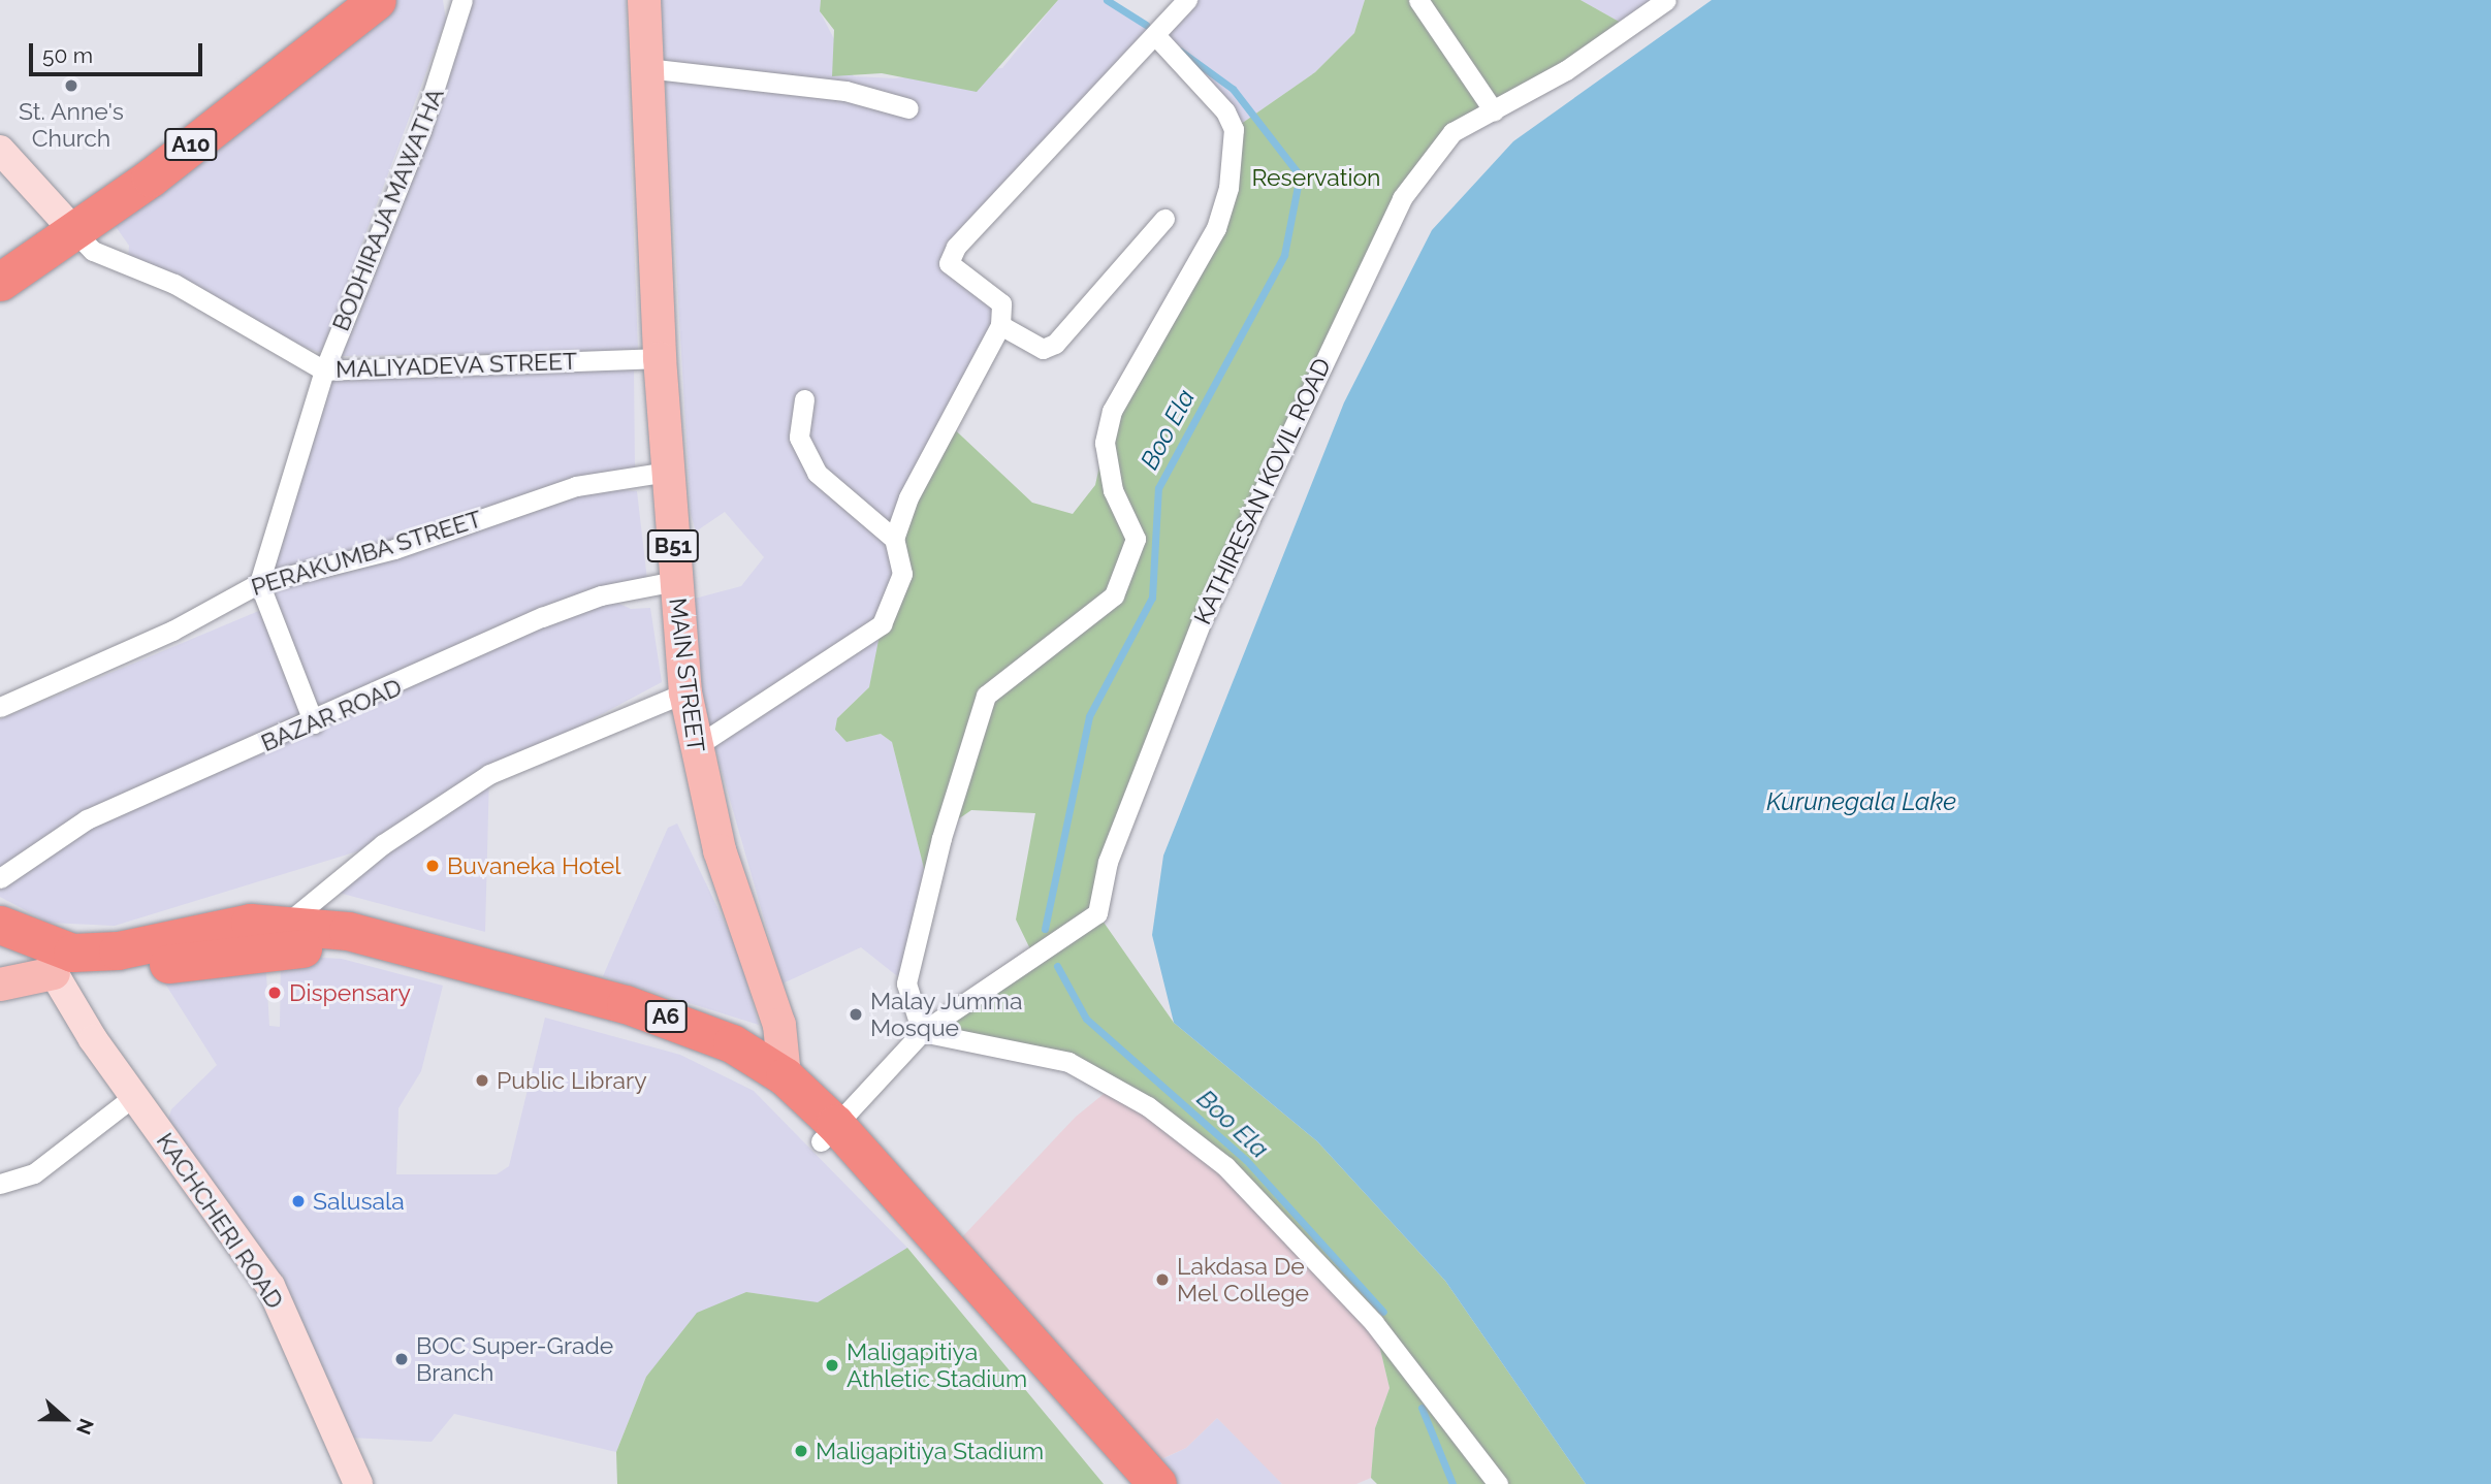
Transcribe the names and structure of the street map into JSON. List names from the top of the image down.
{
  "streets": {
    "highway": ["A10", "A6"],
    "main road": ["B51", "MAIN STREET", "KACHCHERI ROAD"],
    "street": [
      "BODHIRAJA MAWATHA",
      "MALIYADEVA STREET",
      "KATHIRESAN KOVIL ROAD",
      "PERAKUMBA STREET",
      "BAZAR ROAD"
    ]
  },
  "crossings": [
    ["A10", "MALIYADEVA STREET"],
    ["BODHIRAJA MAWATHA", "MALIYADEVA STREET"],
    ["BODHIRAJA MAWATHA", "PERAKUMBA STREET"],
    ["MALIYADEVA STREET", "MAIN STREET"],
    ["PERAKUMBA STREET", "MAIN STREET"],
    ["MAIN STREET", "BAZAR ROAD"],
    ["MAIN STREET", "A6"],
    ["A6", "KACHCHERI ROAD"]
  ],
  "water": ["Boo Ela", "Kurunegala Lake"],
  "parks": ["Reservation"],
  "places": [
    "St. Anne's Church",
    "Buvaneka Hotel",
    "Dispensary",
    "Malay Jumma Mosque",
    "Public Library",
    "Salusala",
    "Lakdasa De Mel College",
    "BOC Super-Grade Branch",
    "Maligapitiya Athletic Stadium",
    "Maligapitiya Stadium"
  ],
  "scale_bar": "50 m",
  "north": "right"
}
